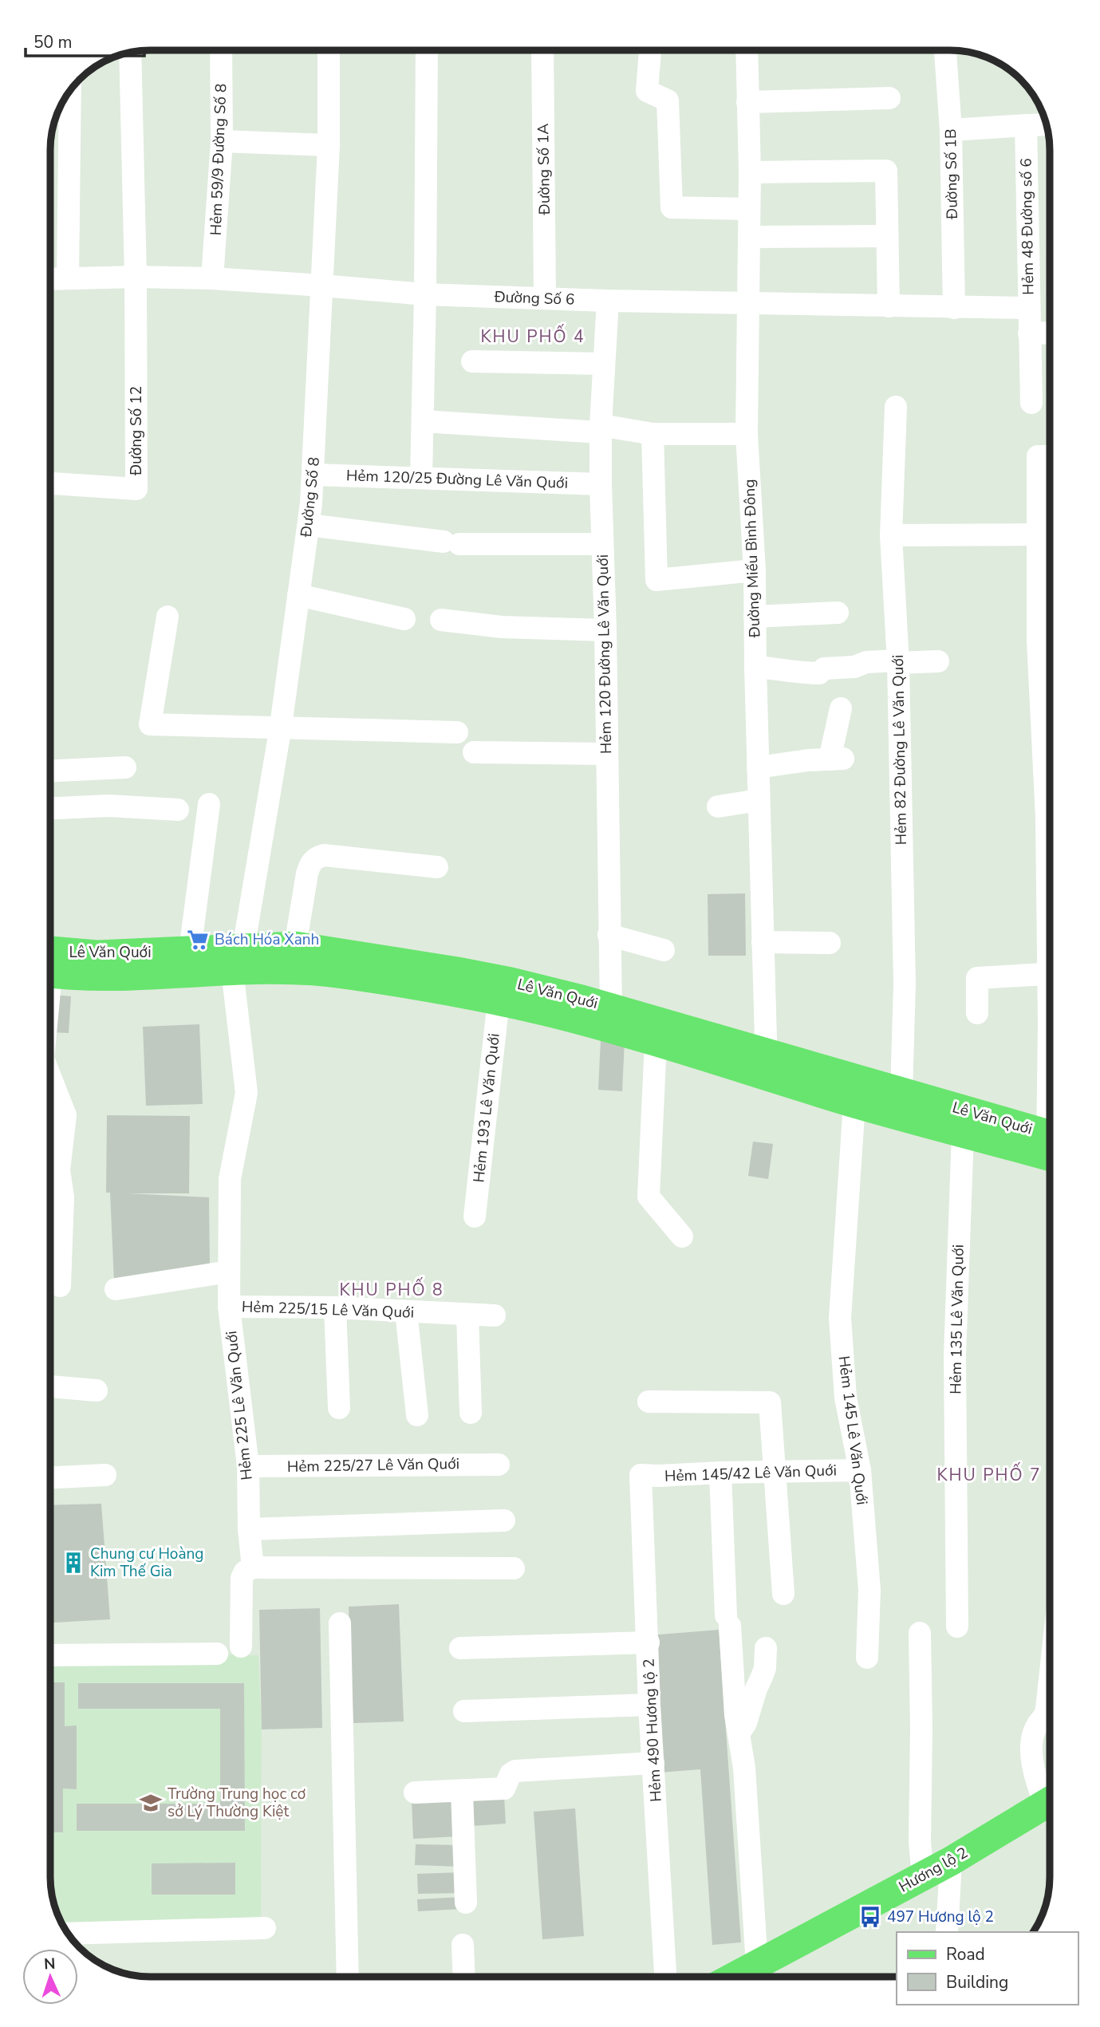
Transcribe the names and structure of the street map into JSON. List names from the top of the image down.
{
  "streets": {
    "main road": ["Lê Văn Quới", "Hương lộ 2"],
    "street": [
      "Hẻm 59/9 Đường Số 8",
      "Đường Số 1A",
      "Đường Số 1B",
      "Hẻm 48 Đường số 6",
      "Đường Số 6",
      "Đường Số 12",
      "Hẻm 120/25 Đường Lê Văn Quới",
      "Đường Số 8",
      "Đường Miếu Bình Đông",
      "Hẻm 120 Đường Lê Văn Quới",
      "Hẻm 82 Đường Lê Văn Quới",
      "Hẻm 193 Lê Văn Quới",
      "Hẻm 225/15 Lê Văn Quới",
      "Hẻm 135 Lê Văn Quới",
      "Hẻm 225 Lê Văn Quới",
      "Hẻm 145 Lê Văn Quới",
      "Hẻm 225/27 Lê Văn Quới",
      "Hẻm 145/42 Lê Văn Quới",
      "Hẻm 490 Hương lộ 2"
    ]
  },
  "crossings": [
    ["Hẻm 59/9 Đường Số 8", "Đường Số 6"],
    ["Đường Số 1A", "Đường Số 6"],
    ["Đường Số 1B", "Đường Số 6"],
    ["Hẻm 48 Đường số 6", "Đường Số 6"],
    ["Đường Số 6", "Đường Số 12"],
    ["Đường Số 6", "Đường Số 8"],
    ["Đường Số 6", "Đường Miếu Bình Đông"],
    ["Đường Số 6", "Hẻm 120 Đường Lê Văn Quới"],
    ["Hẻm 120/25 Đường Lê Văn Quới", "Đường Số 8"],
    ["Hẻm 120/25 Đường Lê Văn Quới", "Hẻm 120 Đường Lê Văn Quới"],
    ["Đường Số 8", "Lê Văn Quới"],
    ["Đường Số 8", "Hẻm 225 Lê Văn Quới"],
    ["Đường Miếu Bình Đông", "Lê Văn Quới"],
    ["Hẻm 120 Đường Lê Văn Quới", "Lê Văn Quới"],
    ["Hẻm 82 Đường Lê Văn Quới", "Lê Văn Quới"],
    ["Lê Văn Quới", "Hẻm 193 Lê Văn Quới"],
    ["Lê Văn Quới", "Hẻm 135 Lê Văn Quới"],
    ["Lê Văn Quới", "Hẻm 225 Lê Văn Quới"],
    ["Lê Văn Quới", "Hẻm 145 Lê Văn Quới"],
    ["Hẻm 225/15 Lê Văn Quới", "Hẻm 225 Lê Văn Quới"],
    ["Hẻm 225 Lê Văn Quới", "Hẻm 225/27 Lê Văn Quới"],
    ["Hẻm 145 Lê Văn Quới", "Hẻm 145/42 Lê Văn Quới"],
    ["Hẻm 145/42 Lê Văn Quới", "Hẻm 490 Hương lộ 2"]
  ],
  "districts": ["KHU PHỐ 4", "KHU PHỐ 8", "KHU PHỐ 7"],
  "places": {
    "supermarket": ["Bách Hóa Xanh"],
    "building": ["Chung cư Hoàng Kim Thế Gia"],
    "school or university": ["Trường Trung học cơ sở Lý Thường Kiệt"],
    "bus stop": ["497 Hương lộ 2"]
  },
  "legend": ["Road", "Building"],
  "scale_bar": "50 m",
  "north": "top"
}
